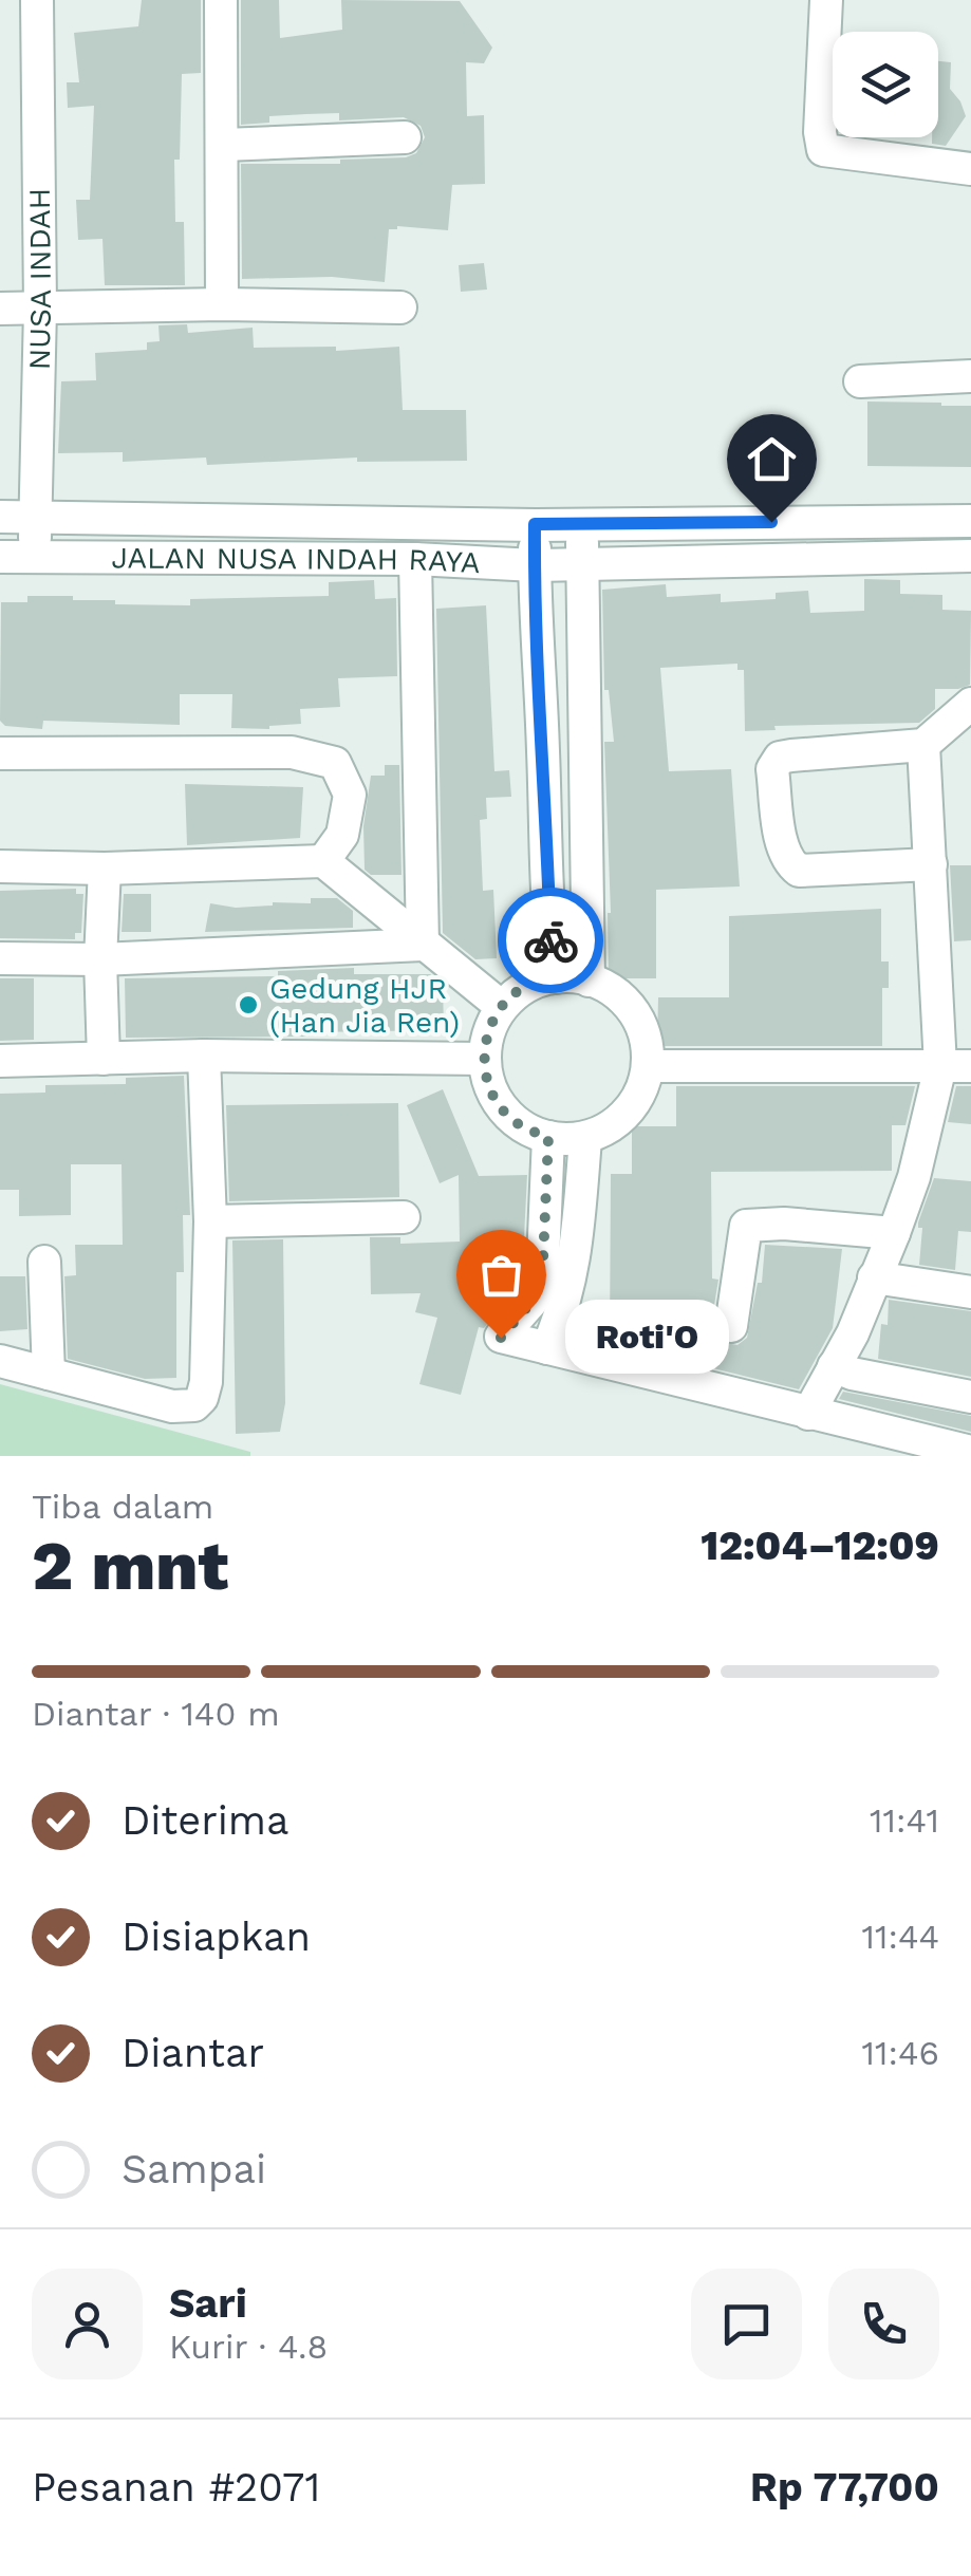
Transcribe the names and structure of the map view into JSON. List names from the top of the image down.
{
  "streets": {
    "street": ["NUSA INDAH", "JALAN NUSA INDAH RAYA"]
  },
  "crossings": [
    ["NUSA INDAH", "JALAN NUSA INDAH RAYA"]
  ],
  "places": ["Gedung HJR (Han Jia Ren)", "Roti'O"],
  "page": {
    "bubble": "Roti'O",
    "heading": ["2 mnt", "Tiba dalam", "12:04–12:09"],
    "panel": [
      "Sari",
      "Kurir · 4.8",
      "Pesanan #2071",
      "Rp 77,700"
    ],
    "bar": "Diantar · 140 m",
    "list": [
      ["Diterima", "11:41"],
      ["Disiapkan", "11:44"],
      ["Diantar", "11:46"],
      "Sampai"
    ]
  }
}
